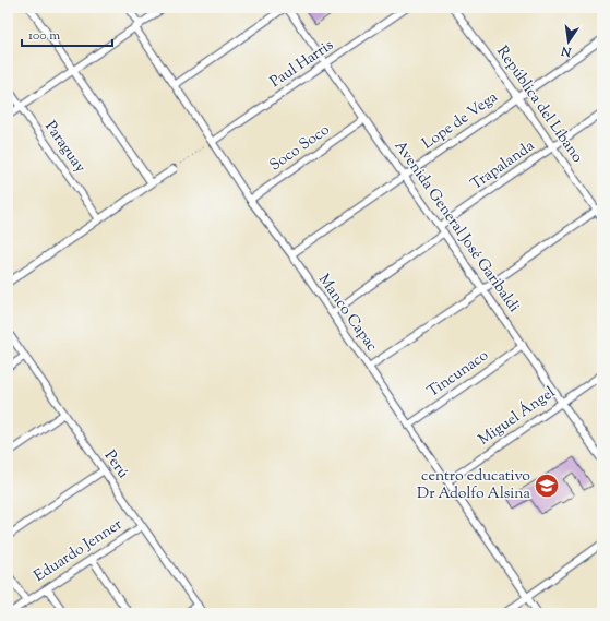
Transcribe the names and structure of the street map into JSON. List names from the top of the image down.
{
  "streets": {
    "street": [
      "Paul Harris",
      "República del Líbano",
      "Lope de Vega",
      "Paraguay",
      "Soco Soco",
      "Trapalanda",
      "Avenida General José Garibaldi",
      "Manco Capac",
      "Tincunaco",
      "Miguel Ángel",
      "Perú",
      "Eduardo Jenner"
    ]
  },
  "crossings": [
    ["Paul Harris", "Avenida General José Garibaldi"],
    ["Paul Harris", "Manco Capac"],
    ["República del Líbano", "Lope de Vega"],
    ["República del Líbano", "Trapalanda"],
    ["Lope de Vega", "Avenida General José Garibaldi"],
    ["Lope de Vega", "Manco Capac"],
    ["Soco Soco", "Avenida General José Garibaldi"],
    ["Soco Soco", "Manco Capac"],
    ["Trapalanda", "Avenida General José Garibaldi"],
    ["Avenida General José Garibaldi", "Tincunaco"],
    ["Avenida General José Garibaldi", "Miguel Ángel"],
    ["Manco Capac", "Tincunaco"],
    ["Manco Capac", "Miguel Ángel"],
    ["Perú", "Eduardo Jenner"]
  ],
  "places": {
    "school or university": ["centro educativo Dr Adolfo Alsina"]
  },
  "scale_bar": "100 m",
  "north": "bottom"
}
